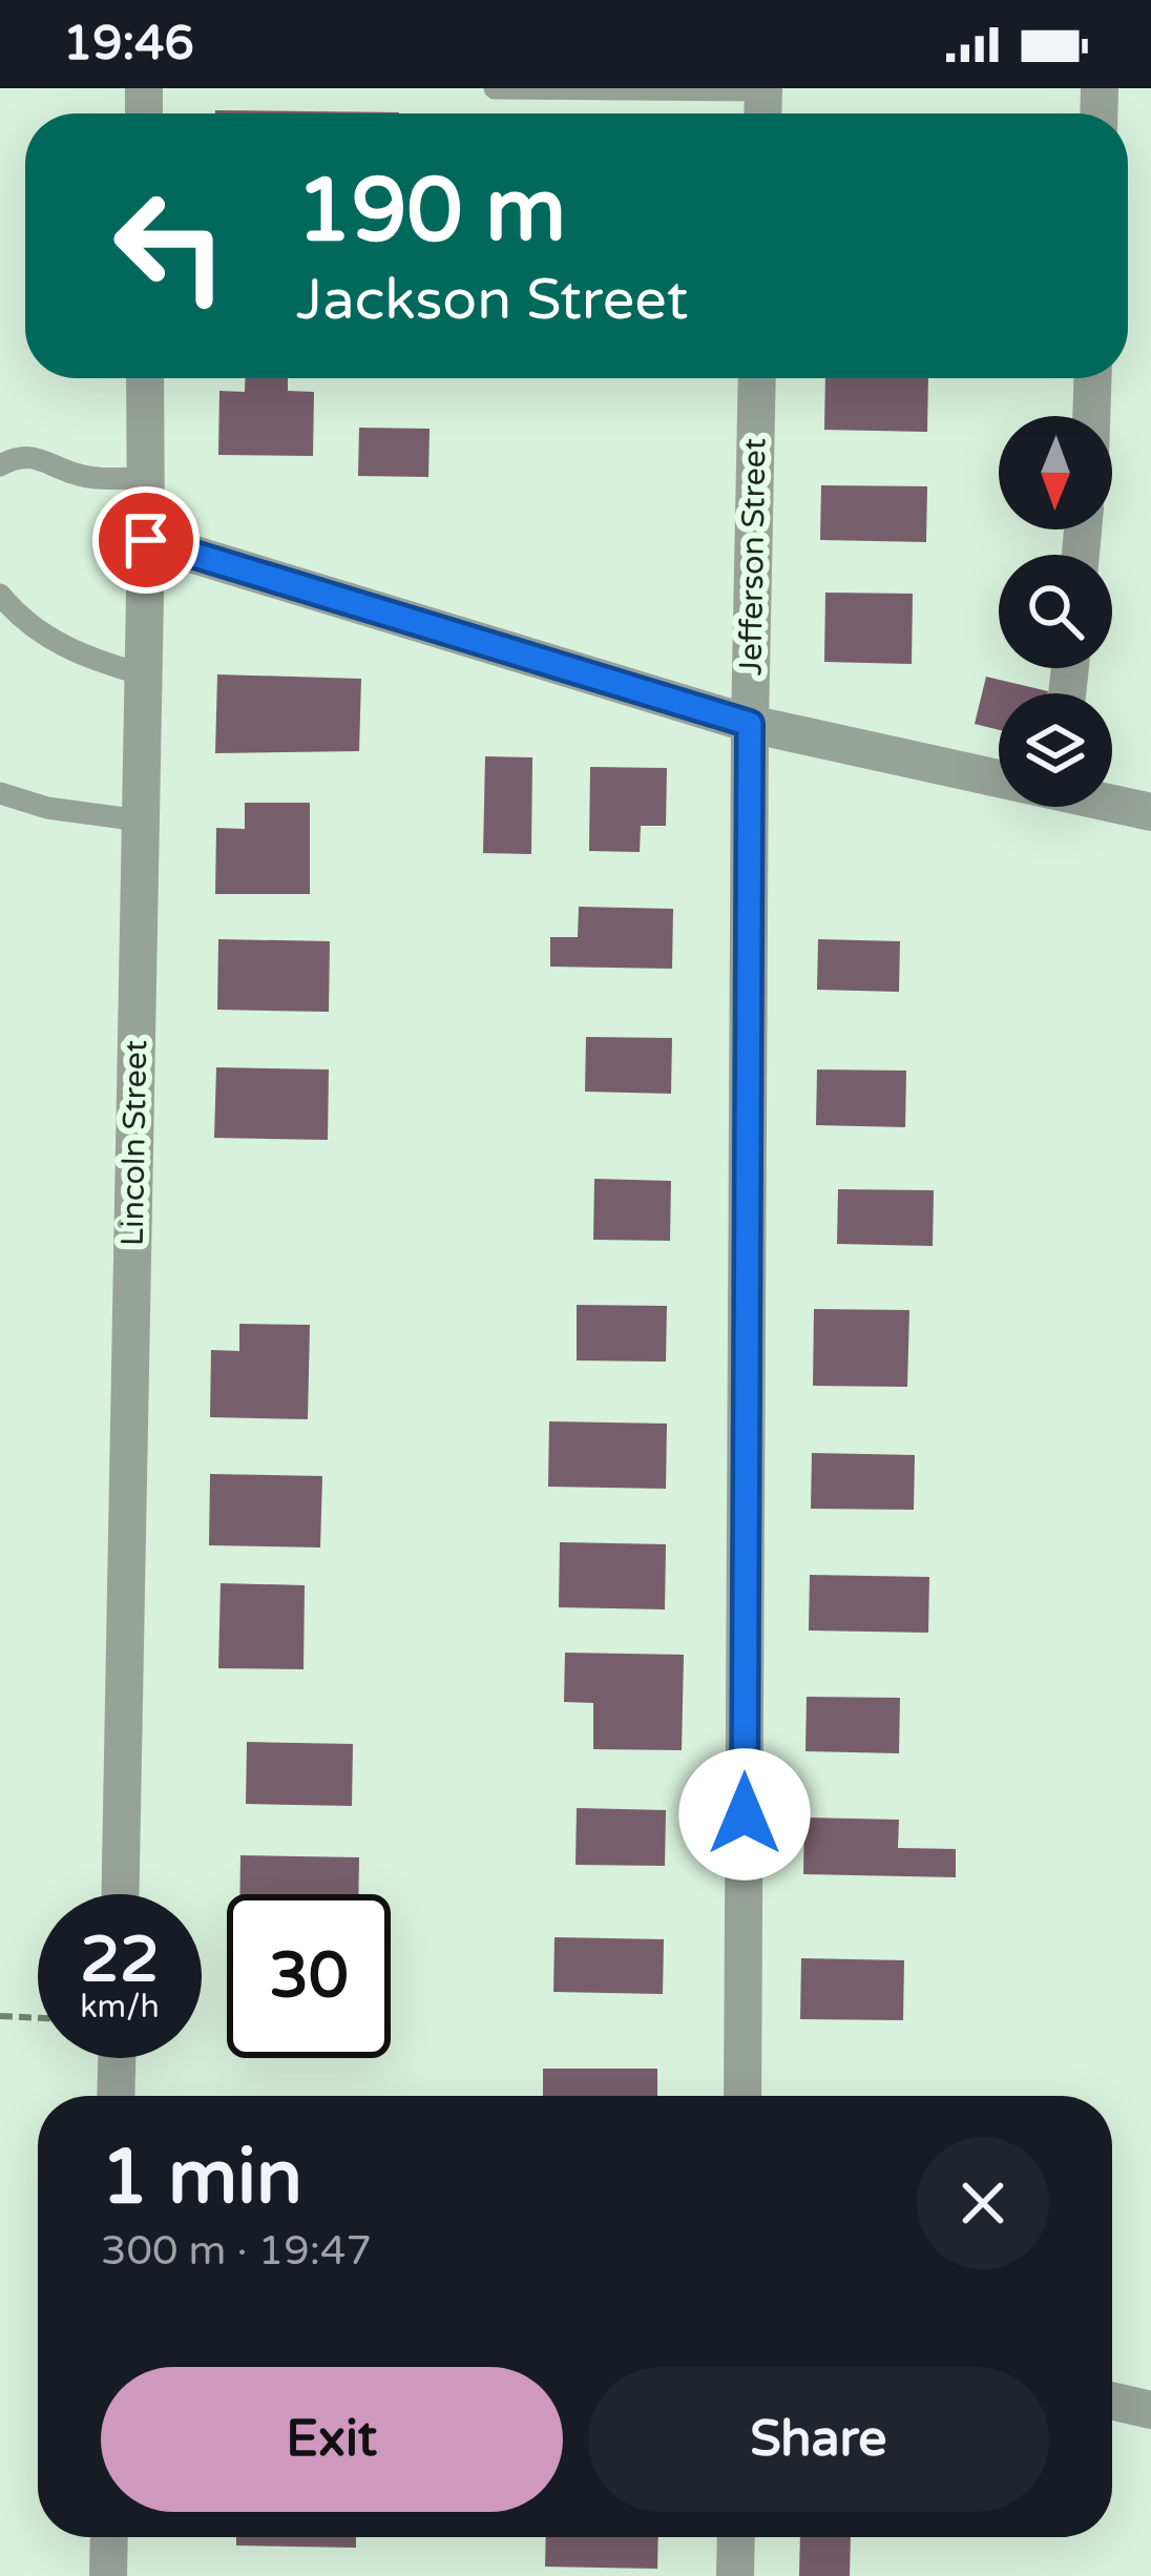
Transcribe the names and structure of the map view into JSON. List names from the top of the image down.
{
  "streets": {
    "street": ["Jefferson Street", "Lincoln Street"]
  },
  "north": "bottom",
  "page": {
    "status": "19:46",
    "turn": ["190 m", "Jackson Street"],
    "speed": "22 km/h",
    "limit": "30",
    "heading": ["1 min", "300 m · 19:47"],
    "buttons": ["Exit", "Share"]
  }
}
